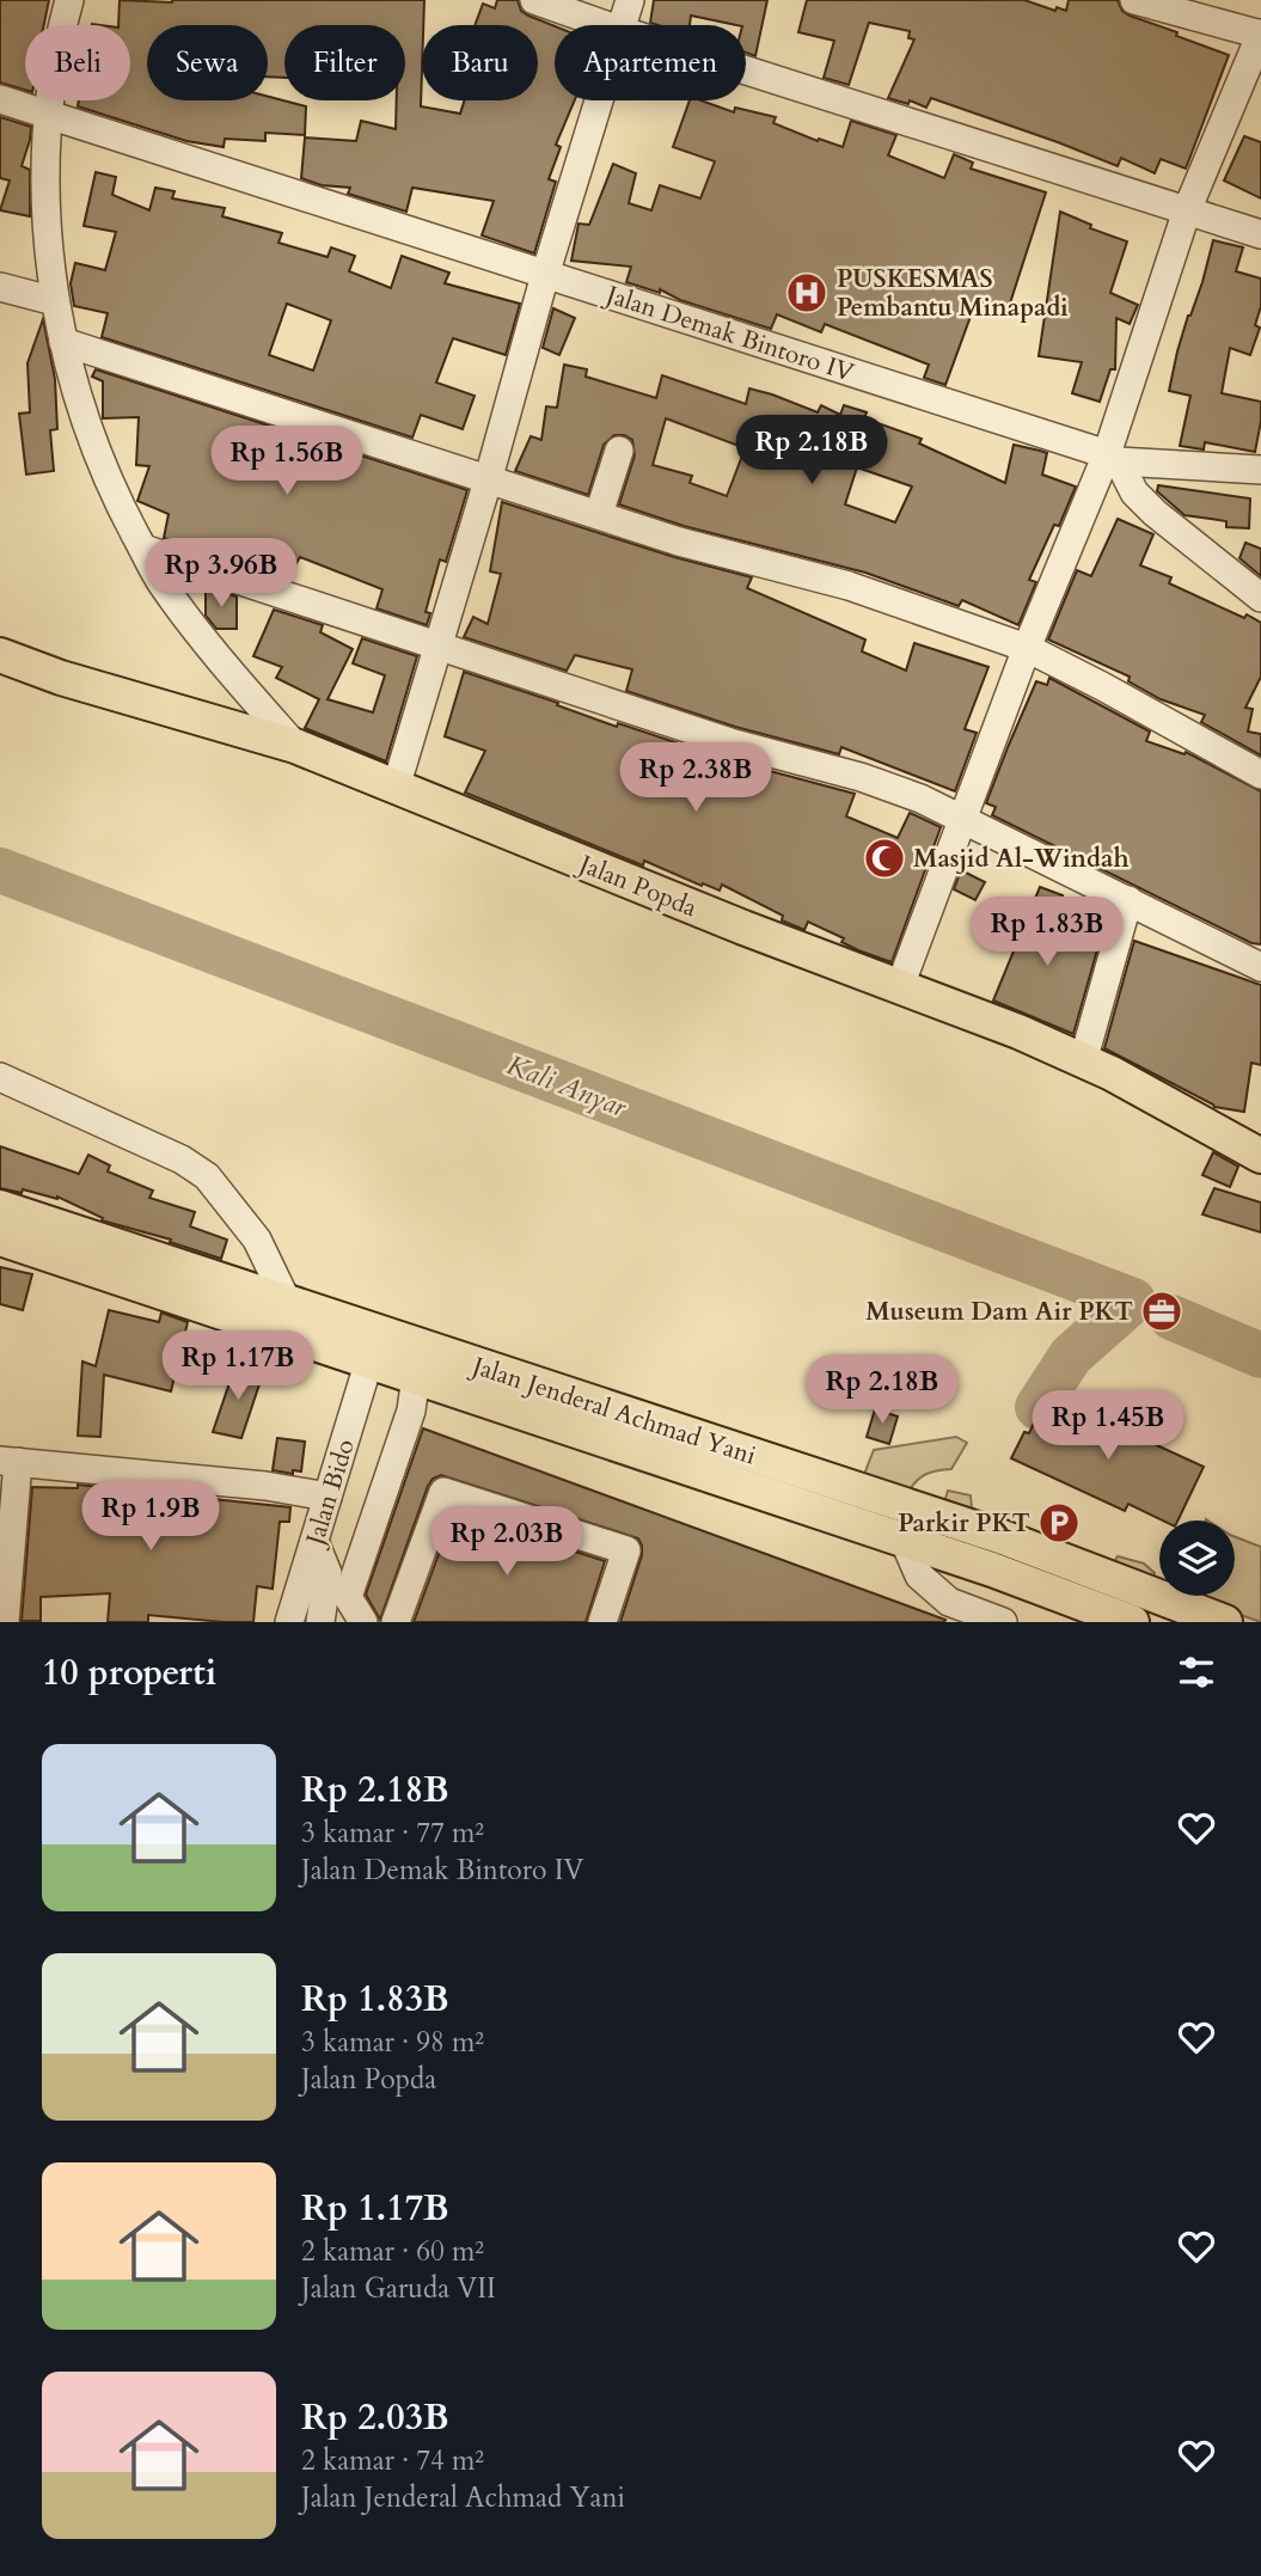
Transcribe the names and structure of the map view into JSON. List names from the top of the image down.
{
  "streets": {
    "main road": ["Jalan Popda", "Jalan Jenderal Achmad Yani"],
    "street": ["Jalan Demak Bintoro IV", "Jalan Bido"]
  },
  "crossings": [
    ["Jalan Jenderal Achmad Yani", "Jalan Bido"]
  ],
  "water": ["Kali Anyar"],
  "places": {
    "hospital": ["PUSKESMAS Pembantu Minapadi"],
    "mosque": ["Masjid Al-Windah"],
    "office": ["Museum Dam Air PKT"],
    "parking": ["Parkir PKT"]
  },
  "page": {
    "chip": [
      "Beli",
      "Sewa",
      "Filter",
      "Baru",
      "Apartemen"
    ],
    "price": [
      "Rp 2.18B",
      "Rp 1.56B",
      "Rp 3.96B",
      "Rp 2.38B",
      "Rp 1.83B",
      "Rp 1.17B",
      "Rp 2.18B",
      "Rp 1.45B",
      "Rp 1.9B",
      "Rp 2.03B"
    ],
    "heading": "10 properti",
    "list": [
      {
        "name": "Rp 2.18B",
        "note": "3 kamar · 77 m² · Jalan Demak Bintoro IV"
      },
      {
        "name": "Rp 1.83B",
        "note": "3 kamar · 98 m² · Jalan Popda"
      },
      {
        "name": "Rp 1.17B",
        "note": "2 kamar · 60 m² · Jalan Garuda VII"
      },
      {
        "name": "Rp 2.03B",
        "note": "2 kamar · 74 m² · Jalan Jenderal Achmad Yani"
      }
    ]
  }
}
